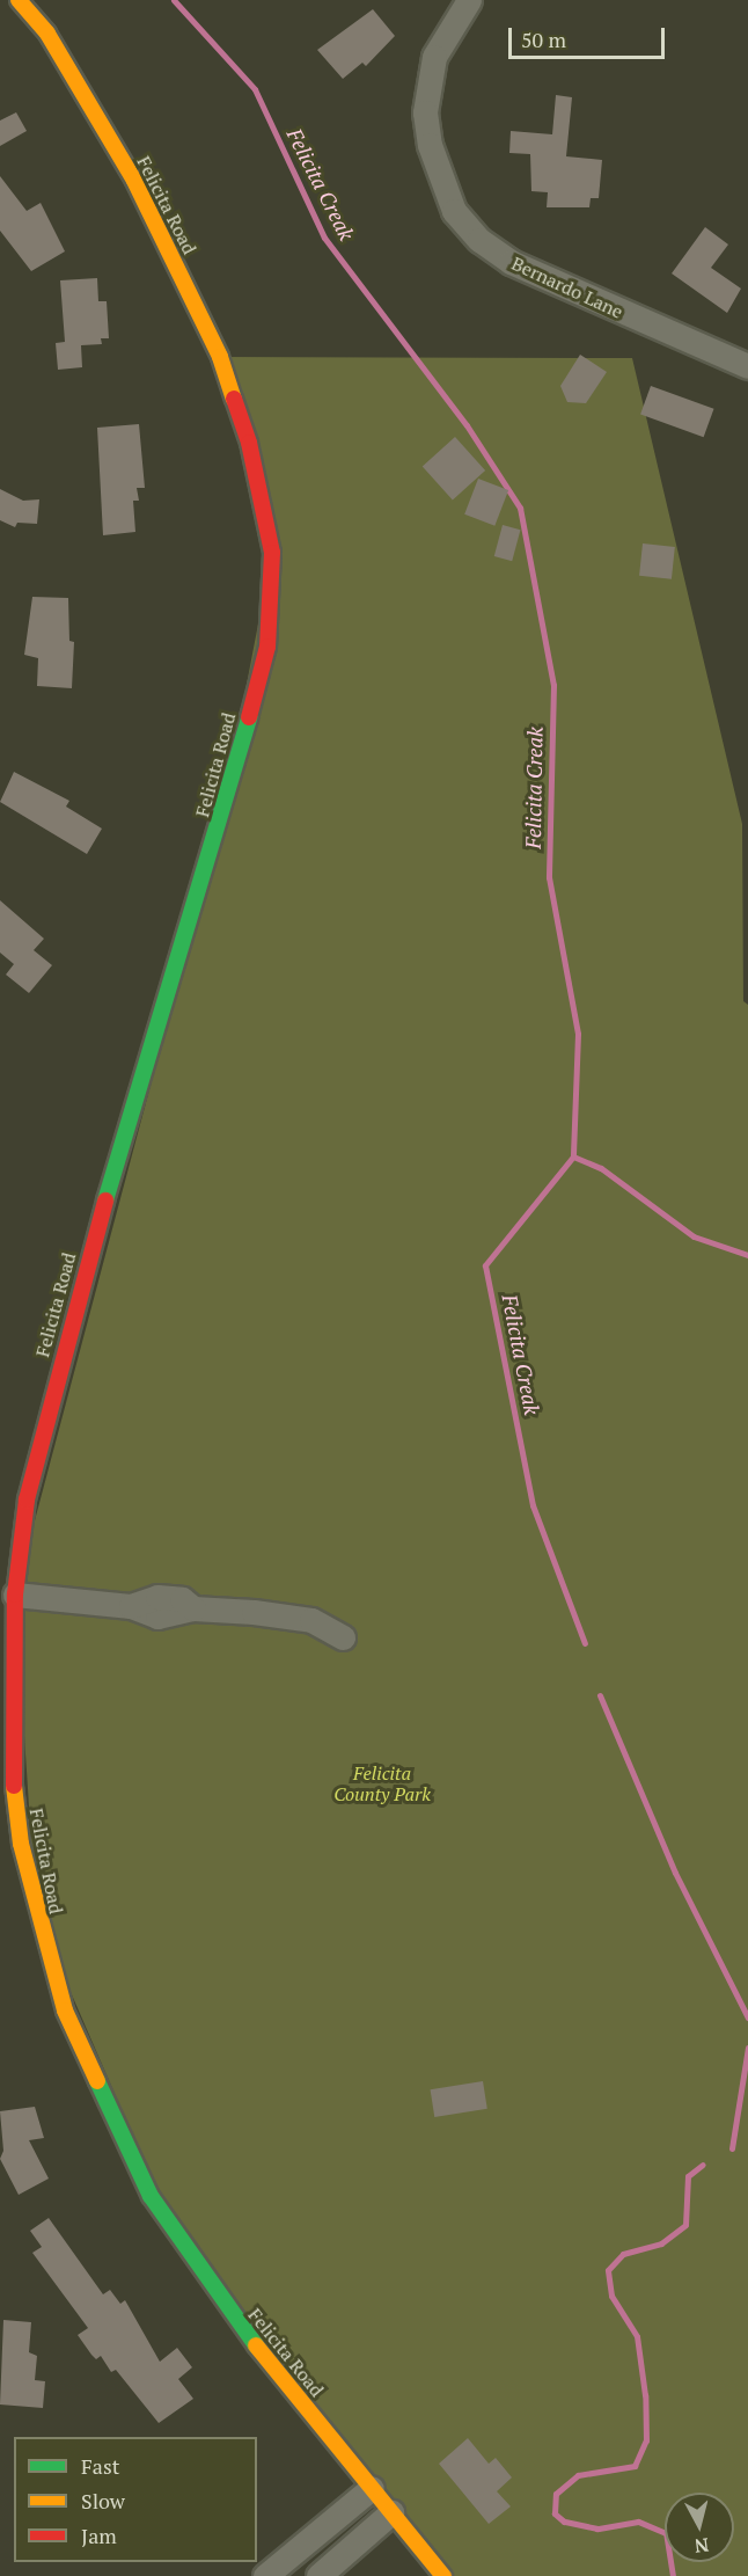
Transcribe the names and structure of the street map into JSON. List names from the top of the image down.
{
  "streets": {
    "main road": ["Felicita Road"],
    "street": ["Bernardo Lane"]
  },
  "water": ["Felicita Creak"],
  "parks": ["Felicita County Park"],
  "legend": ["Fast", "Slow", "Jam"],
  "scale_bar": "50 m",
  "north": "bottom"
}
